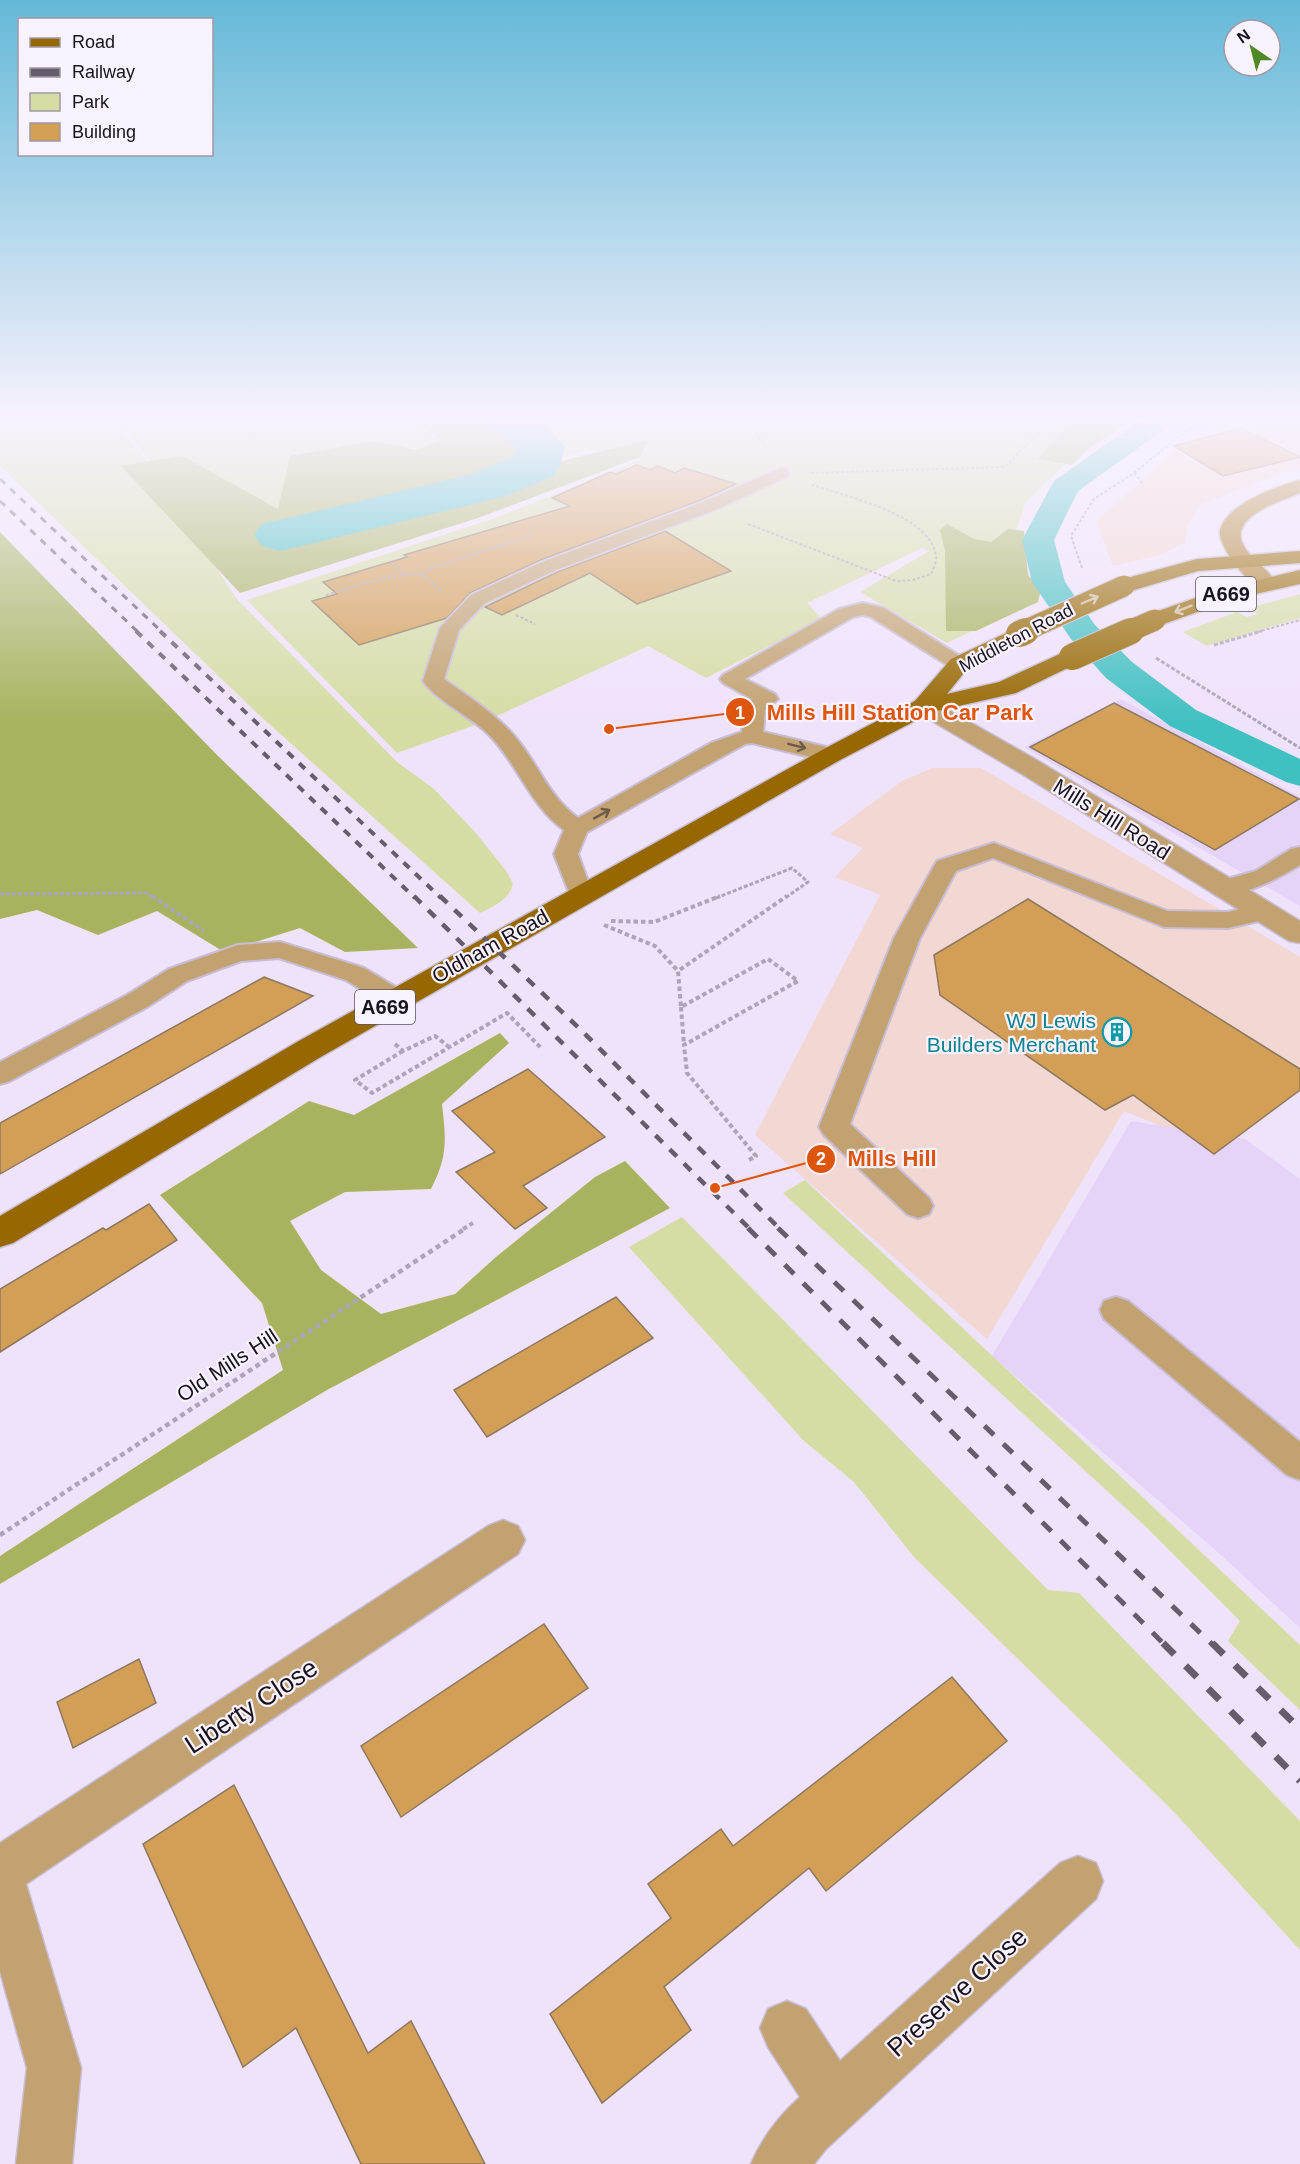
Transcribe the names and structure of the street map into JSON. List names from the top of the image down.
{
  "streets": {
    "main road": ["A669", "Middleton Road", "Oldham Road"],
    "street": ["Mills Hill Road", "Liberty Close", "Preserve Close"],
    "path": ["Old Mills Hill"]
  },
  "crossings": [
    ["Middleton Road", "Mills Hill Road"],
    ["Middleton Road", "Oldham Road"],
    ["Mills Hill Road", "Oldham Road"]
  ],
  "places": {
    "other": ["Mills Hill Station Car Park", "Mills Hill"],
    "building": ["WJ Lewis Builders Merchant"]
  },
  "legend": [
    "Road",
    "Railway",
    "Park",
    "Building"
  ],
  "north": "top left"
}
